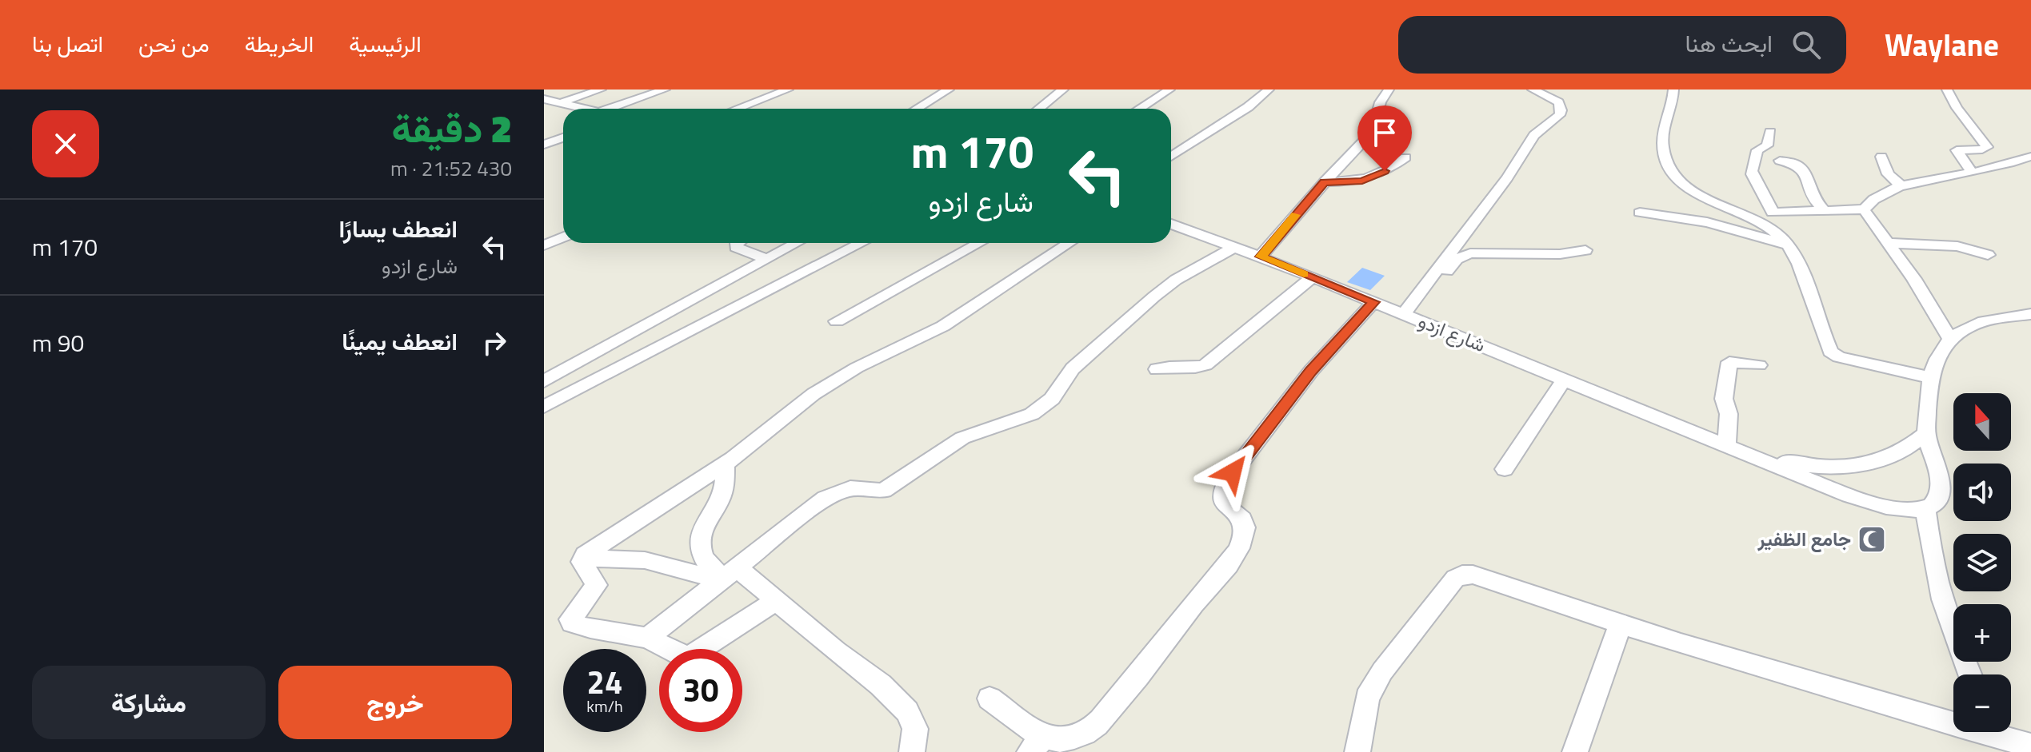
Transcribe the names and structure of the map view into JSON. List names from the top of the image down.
{
  "streets": {
    "street": ["شارع ازدو"]
  },
  "places": {
    "mosque": ["جامع الظفير"]
  },
  "north": "top",
  "page": {
    "header": "Waylane",
    "search": "ابحث هنا",
    "nav": [
      "الرئيسية",
      "الخريطة",
      "من نحن",
      "اتصل بنا"
    ],
    "heading": ["2 دقيقة", "430 m · 21:52"],
    "turn": ["170 m", "شارع ازدو"],
    "list": [
      {
        "name": "انعطف يسارًا",
        "note": "شارع ازدو",
        "value": "170 m"
      },
      {
        "name": "انعطف يمينًا",
        "value": "90 m"
      }
    ],
    "map_buttons": ["+", "−"],
    "speed": "24 km/h",
    "limit": "30",
    "buttons": ["خروج", "مشاركة"]
  }
}
